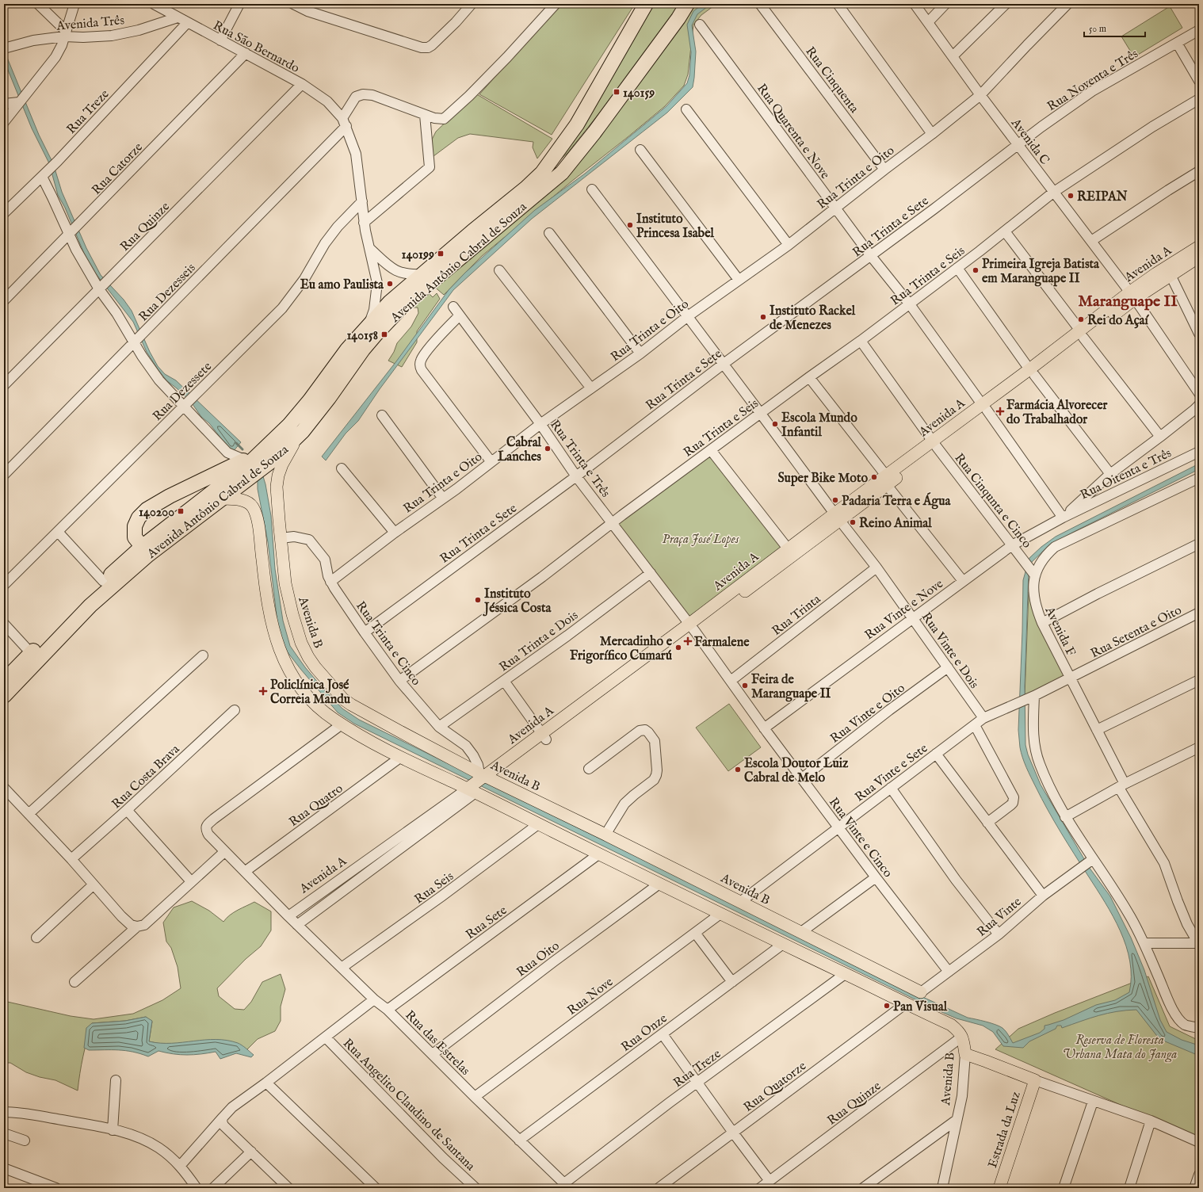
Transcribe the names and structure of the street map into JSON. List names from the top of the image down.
{
  "streets": {
    "highway": ["Avenida Antônio Cabral de Souza"],
    "main road": ["Avenida A", "Avenida B", "Estrada da Luz"],
    "street": [
      "Avenida Três",
      "Rua São Bernardo",
      "Rua Cinquenta",
      "Rua Noventa e Três",
      "Rua Treze",
      "Rua Quarenta e Nove",
      "Avenida C",
      "Rua Catorze",
      "Rua Trinta e Oito",
      "Rua Quinze",
      "Rua Trinta e Sete",
      "Rua Trinta e Seis",
      "Rua Dezesseis",
      "Rua Dezessete",
      "Rua Trinta e Três",
      "Rua Oitenta e Três",
      "Rua Cinqunta e Cinco",
      "Rua Vinte e Nove",
      "Rua Trinta",
      "Avenida F",
      "Rua Setenta e Oito",
      "Rua Trinta e Dois",
      "Rua Trinta e Cinco",
      "Rua Vinte e Dois",
      "Rua Vinte e Oito",
      "Rua Vinte e Sete",
      "Rua Costa Brava",
      "Rua Quatro",
      "Rua Vinte e Cinco",
      "Rua Seis",
      "Rua Vinte",
      "Rua Sete",
      "Rua Oito",
      "Rua Nove",
      "Rua Onze",
      "Rua das Estrelas",
      "Rua Quatorze",
      "Rua Angelito Claudino de Santana"
    ]
  },
  "crossings": [
    ["Avenida Três", "Rua São Bernardo"],
    ["Rua São Bernardo", "Rua Treze"],
    ["Rua São Bernardo", "Rua Catorze"],
    ["Rua São Bernardo", "Rua Quinze"],
    ["Rua São Bernardo", "Rua Dezesseis"],
    ["Rua Cinquenta", "Rua Trinta e Oito"],
    ["Rua Noventa e Três", "Avenida C"],
    ["Rua Noventa e Três", "Rua Trinta e Sete"],
    ["Rua Treze", "Avenida B"],
    ["Rua Treze", "Rua das Estrelas"],
    ["Rua Quarenta e Nove", "Rua Trinta e Oito"],
    ["Rua Quarenta e Nove", "Rua Trinta e Sete"],
    ["Rua Quarenta e Nove", "Avenida A"],
    ["Rua Quarenta e Nove", "Rua Trinta e Seis"],
    ["Rua Quarenta e Nove", "Rua Oitenta e Três"],
    ["Rua Quarenta e Nove", "Rua Vinte e Nove"],
    ["Avenida C", "Rua Trinta e Oito"],
    ["Avenida C", "Rua Trinta e Sete"],
    ["Avenida C", "Avenida A"],
    ["Avenida C", "Rua Trinta e Seis"],
    ["Rua Trinta e Oito", "Rua Trinta e Três"],
    ["Rua Trinta e Oito", "Rua Trinta e Cinco"],
    ["Rua Trinta e Oito", "Rua Vinte e Dois"],
    ["Rua Quinze", "Avenida B"],
    ["Rua Trinta e Sete", "Rua Trinta e Três"],
    ["Rua Trinta e Sete", "Rua Trinta e Cinco"],
    ["Rua Trinta e Sete", "Rua Vinte e Dois"],
    ["Avenida Antônio Cabral de Souza", "Avenida B"],
    ["Avenida A", "Rua Trinta e Três"],
    ["Avenida A", "Rua Cinqunta e Cinco"],
    ["Avenida A", "Avenida B"],
    ["Avenida A", "Rua Trinta e Cinco"],
    ["Avenida A", "Rua Vinte e Dois"],
    ["Avenida A", "Rua Vinte e Cinco"],
    ["Avenida A", "Rua das Estrelas"],
    ["Rua Trinta e Seis", "Rua Trinta e Três"],
    ["Rua Trinta e Seis", "Rua Cinqunta e Cinco"],
    ["Rua Trinta e Seis", "Rua Trinta e Cinco"],
    ["Rua Trinta e Seis", "Rua Vinte e Dois"],
    ["Rua Trinta e Três", "Rua Trinta e Dois"],
    ["Rua Trinta e Três", "Rua Vinte e Cinco"],
    ["Rua Oitenta e Três", "Rua Vinte e Nove"],
    ["Rua Cinqunta e Cinco", "Rua Vinte e Nove"],
    ["Rua Cinqunta e Cinco", "Avenida F"],
    ["Rua Vinte e Nove", "Rua Vinte e Dois"],
    ["Rua Vinte e Nove", "Rua Vinte e Cinco"],
    ["Rua Trinta", "Rua Vinte e Dois"],
    ["Rua Trinta", "Rua Vinte e Cinco"],
    ["Avenida B", "Rua Trinta e Cinco"],
    ["Avenida B", "Rua Vinte e Sete"],
    ["Avenida B", "Rua Quatro"],
    ["Avenida B", "Rua Seis"],
    ["Avenida B", "Rua Vinte"],
    ["Avenida B", "Rua Sete"],
    ["Avenida B", "Rua Oito"],
    ["Avenida B", "Rua Nove"],
    ["Avenida B", "Rua Onze"],
    ["Avenida B", "Rua das Estrelas"],
    ["Avenida B", "Rua Quatorze"],
    ["Avenida F", "Rua Setenta e Oito"],
    ["Rua Setenta e Oito", "Rua Vinte e Sete"],
    ["Rua Trinta e Dois", "Rua Trinta e Cinco"],
    ["Rua Vinte e Dois", "Rua Vinte e Oito"],
    ["Rua Vinte e Dois", "Rua Vinte e Sete"],
    ["Rua Vinte e Oito", "Rua Vinte e Cinco"],
    ["Rua Vinte e Sete", "Rua Vinte e Cinco"],
    ["Rua Quatro", "Rua das Estrelas"],
    ["Rua Vinte e Cinco", "Rua Vinte"],
    ["Rua Seis", "Rua das Estrelas"],
    ["Rua Sete", "Rua das Estrelas"],
    ["Rua Oito", "Rua das Estrelas"],
    ["Rua Nove", "Rua das Estrelas"],
    ["Rua Onze", "Rua das Estrelas"]
  ],
  "districts": ["Maranguape II"],
  "parks": ["Praça José Lopes", "Reserva de Floresta Urbana Mata do Janga"],
  "places": {
    "transit": [
      "140159",
      "140199",
      "140158",
      "140200"
    ],
    "other": [
      "REIPAN",
      "Instituto Princesa Isabel",
      "Primeira Igreja Batista em Maranguape II",
      "Eu amo Paulista",
      "Instituto Rackel de Menezes",
      "Rei do Açaí",
      "Escola Mundo Infantil",
      "Cabral Lanches",
      "Super Bike Moto",
      "Padaria Terra e Água",
      "Reino Animal",
      "Instituto Jéssica Costa",
      "Mercadinho e Frigorífico Cumarú",
      "Feira de Maranguape II",
      "Escola Doutor Luiz Cabral de Melo",
      "Pan Visual"
    ],
    "health": ["Farmácia Alvorecer do Trabalhador", "Farmalene", "Policlínica José Correia Mandu"]
  },
  "scale_bar": "50 m"
}
